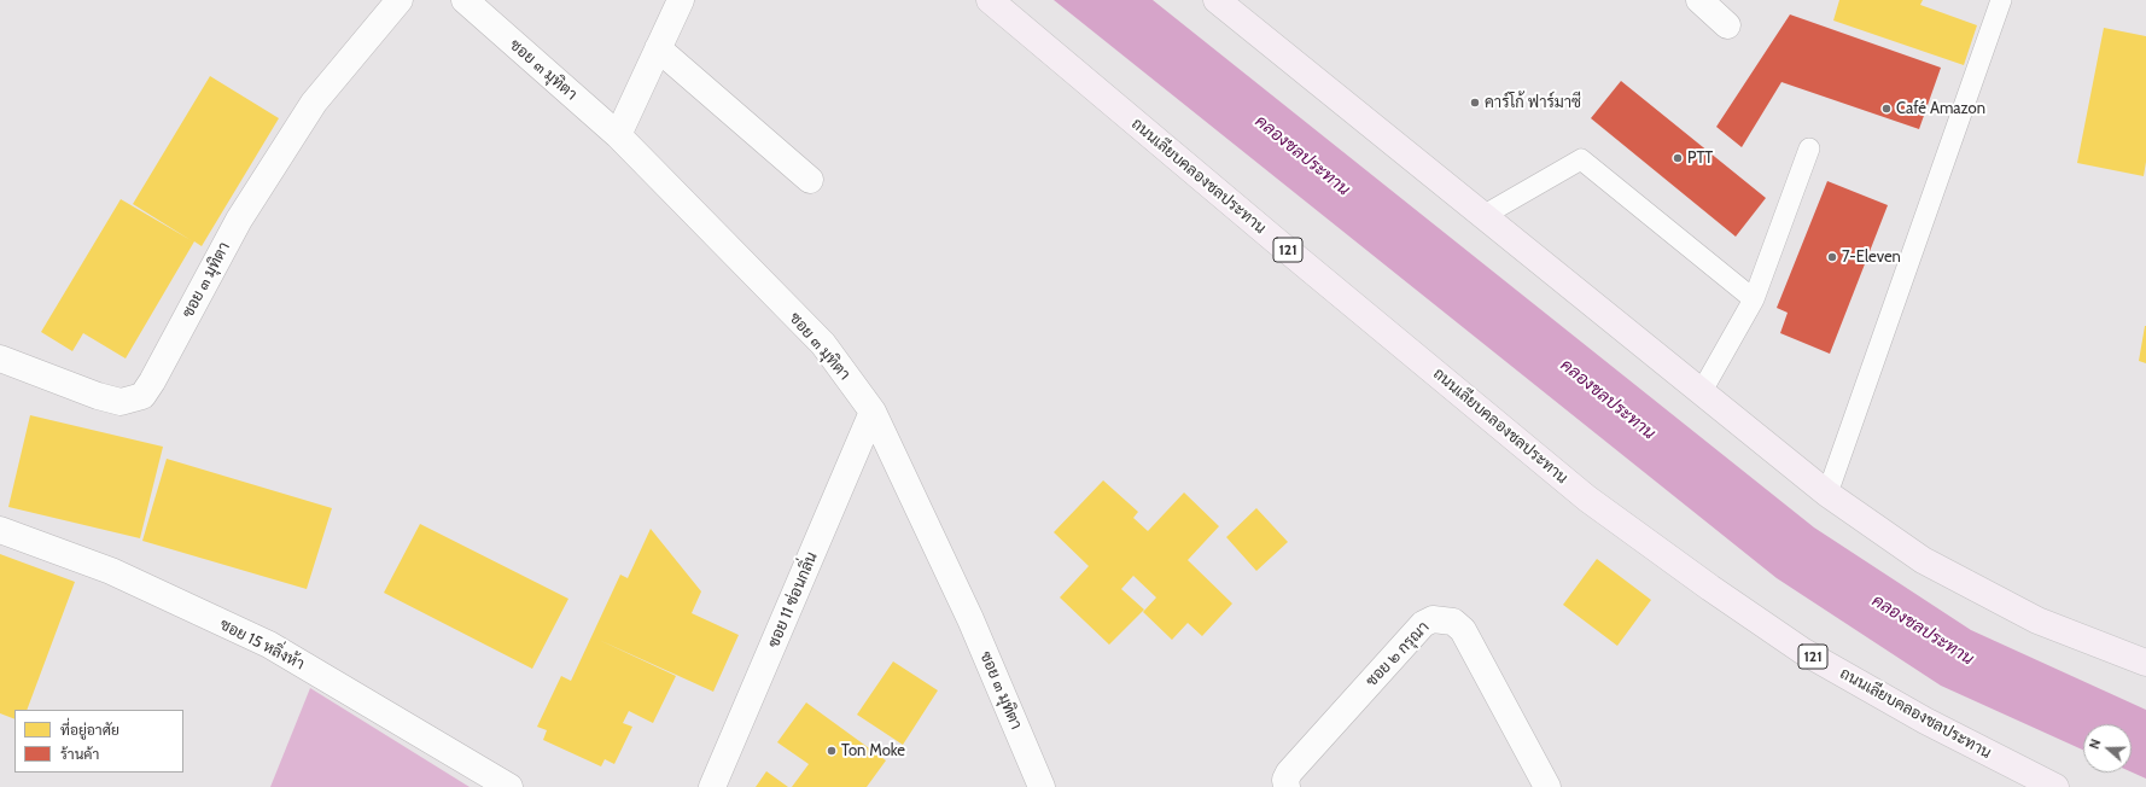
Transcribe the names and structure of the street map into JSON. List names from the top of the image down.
{
  "streets": {
    "main road": ["ถนนเลียบคลองชลประทาน", "121"],
    "street": [
      "ซอย ๓ มุทิตา",
      "ซอย 11 ซ่อนกลิ่น",
      "ซอย 15 หลิ่งห้า",
      "ซอย ๒ กรุณา"
    ]
  },
  "crossings": [
    ["ซอย ๓ มุทิตา", "ซอย 11 ซ่อนกลิ่น"]
  ],
  "water": ["คลองชลประทาน"],
  "places": [
    "คาร์โก้ ฟาร์มาซี",
    "Café Amazon",
    "PTT",
    "7-Eleven",
    "Ton Moke"
  ],
  "legend": ["ที่อยู่อาศัย", "ร้านค้า"],
  "north": "left"
}
